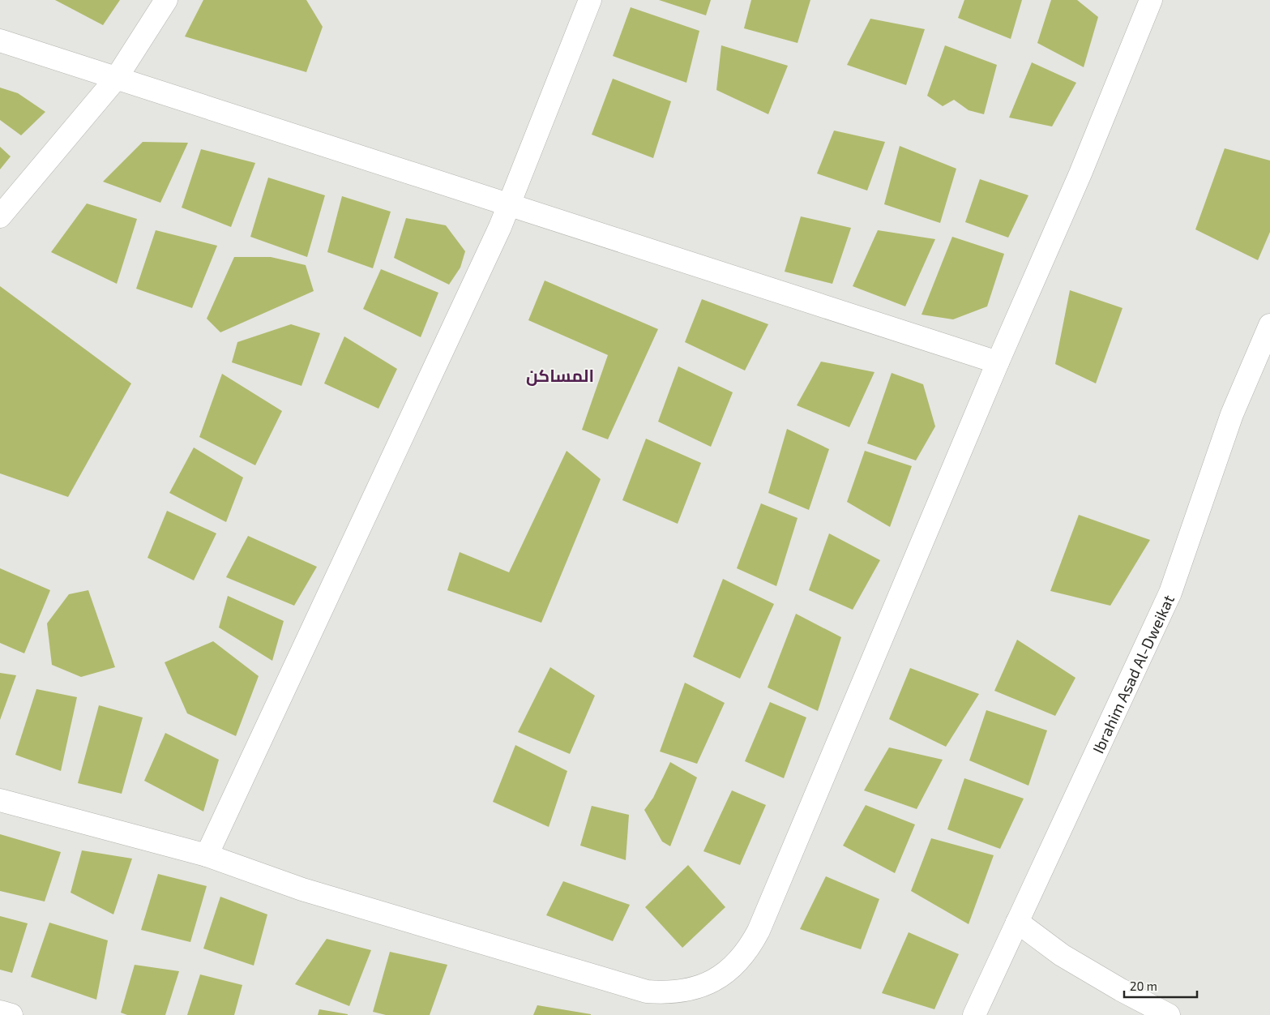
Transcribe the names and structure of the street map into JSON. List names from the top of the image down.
{
  "streets": {
    "street": ["Ibrahim Asad Al-Dweikat"]
  },
  "districts": ["المساكن"],
  "scale_bar": "20 m"
}
